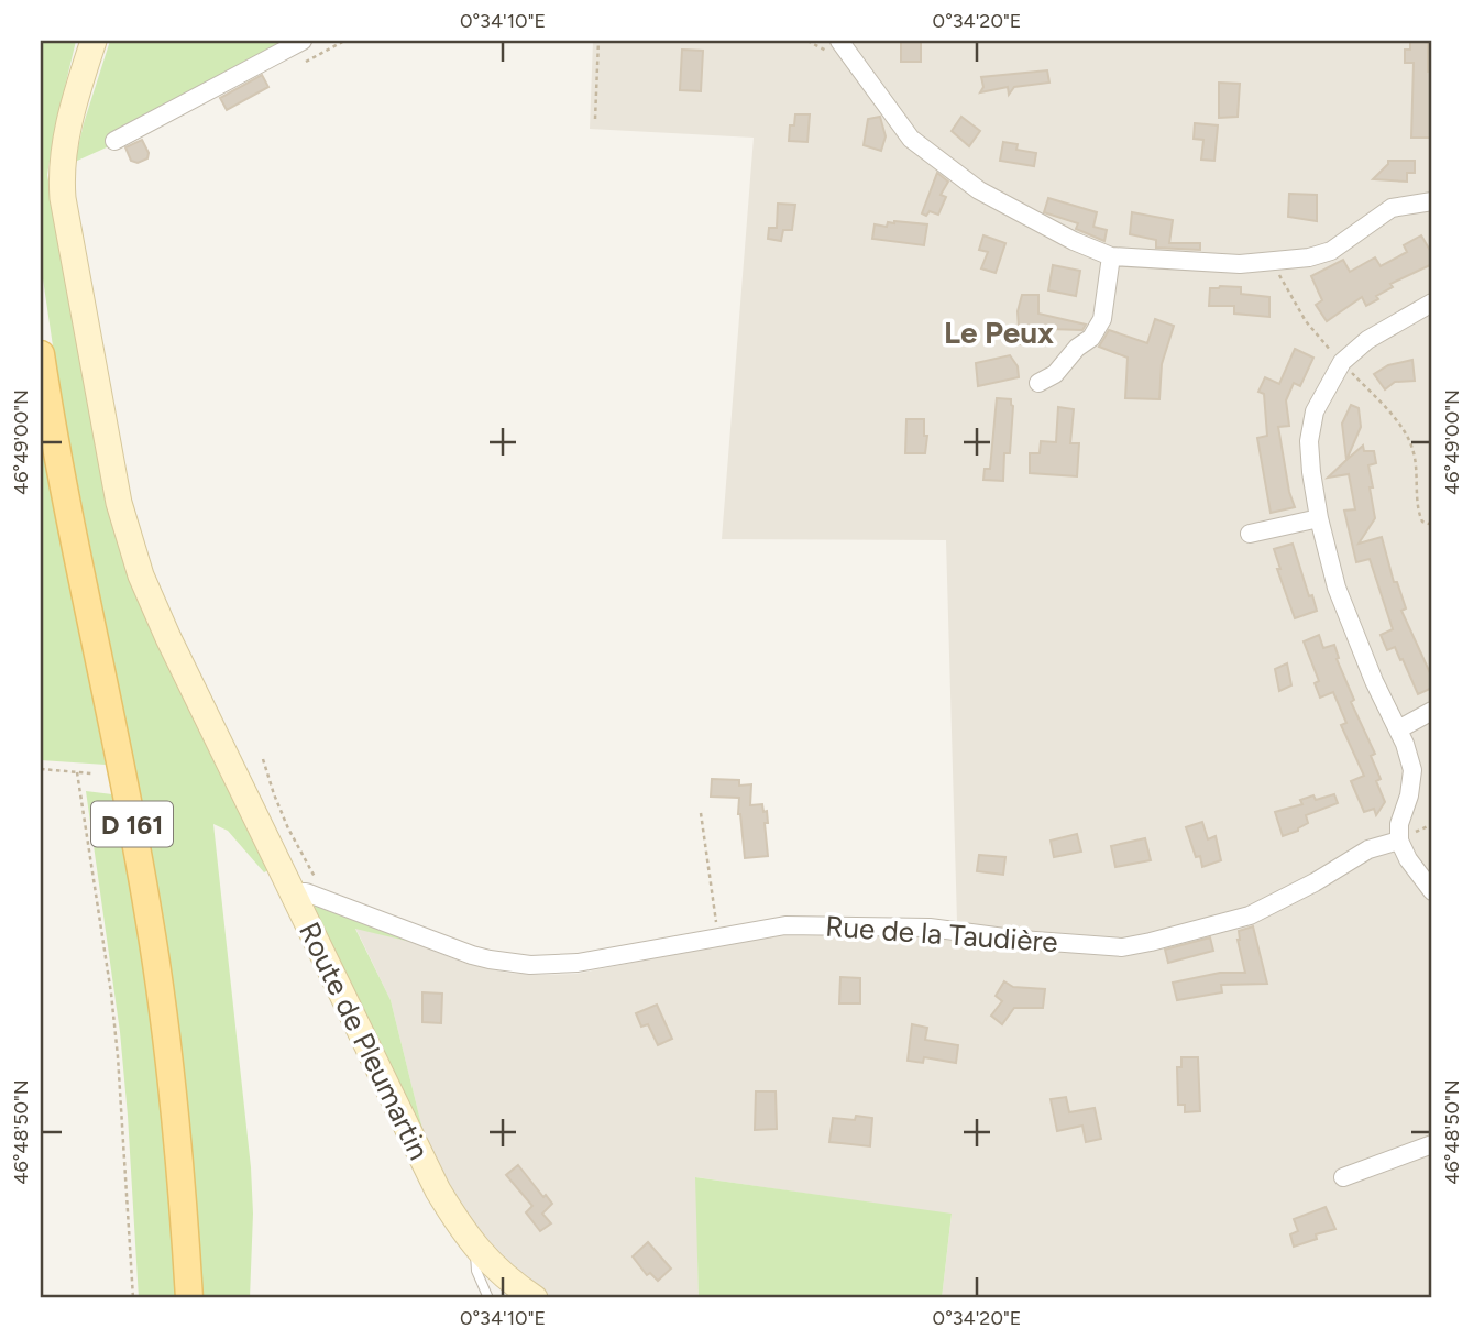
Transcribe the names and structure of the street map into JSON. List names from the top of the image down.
{
  "streets": {
    "main road": ["D 161", "Route de Pleumartin"],
    "street": ["Rue de la Taudière"]
  },
  "crossings": [
    ["Rue de la Taudière", "Route de Pleumartin"]
  ],
  "districts": ["Le Peux"],
  "coordinates": [
    "0°34'10\"E",
    "0°34'20\"E",
    "46°49'00\"N",
    "46°48'50\"N"
  ]
}
